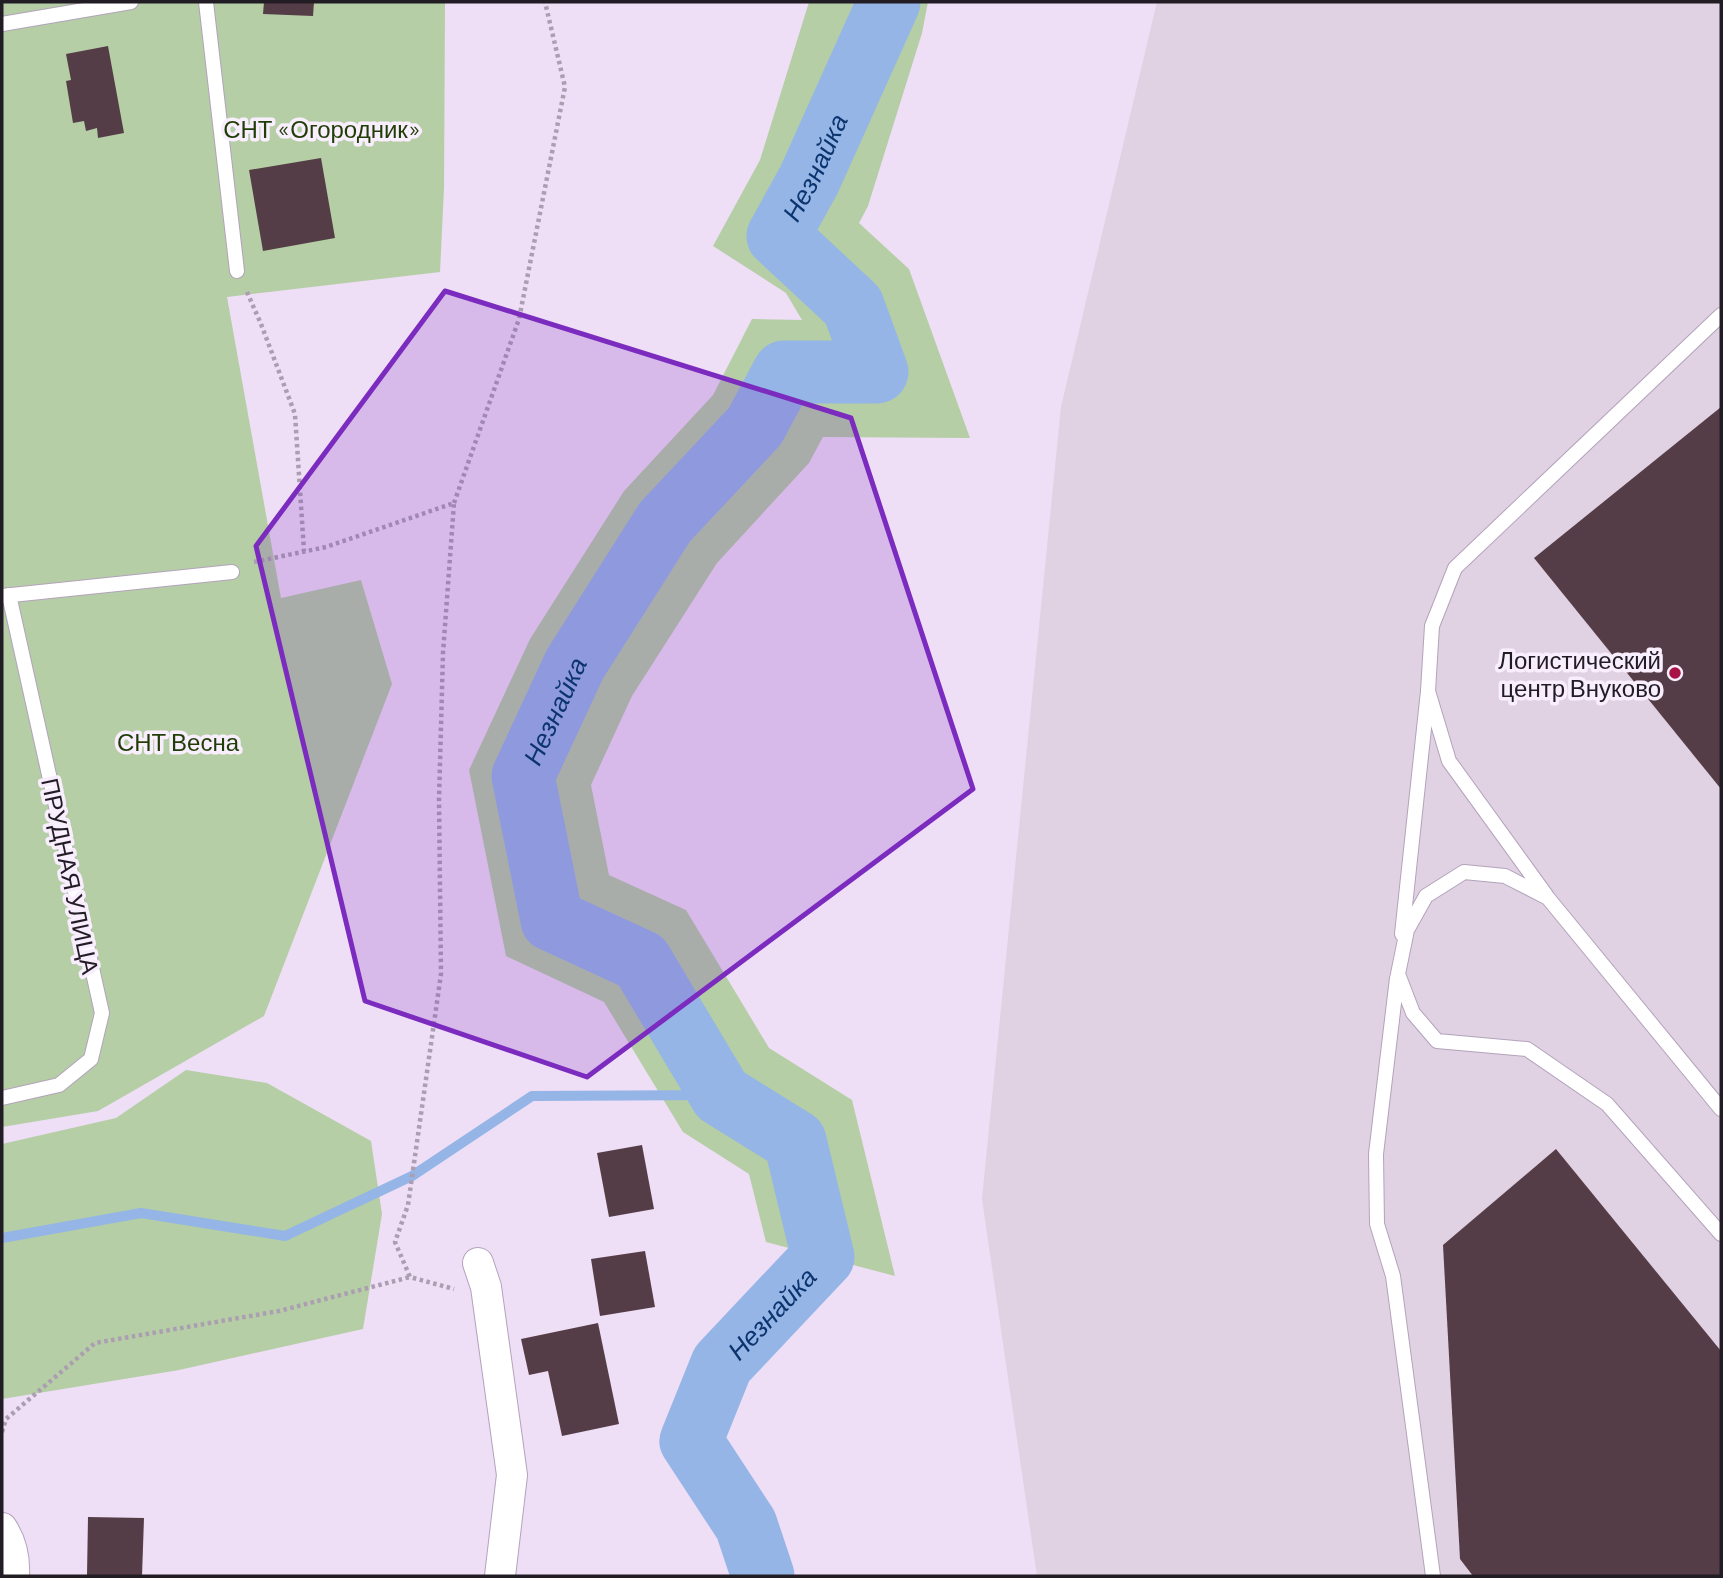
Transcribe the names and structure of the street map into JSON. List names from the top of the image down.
{
  "streets": {
    "lane": ["ПРУДНАЯ УЛИЦА"]
  },
  "water": ["Незнайка"],
  "parks": ["СНТ «Огородник»", "СНТ Весна"],
  "places": ["Логистический центр Внуково"]
}
